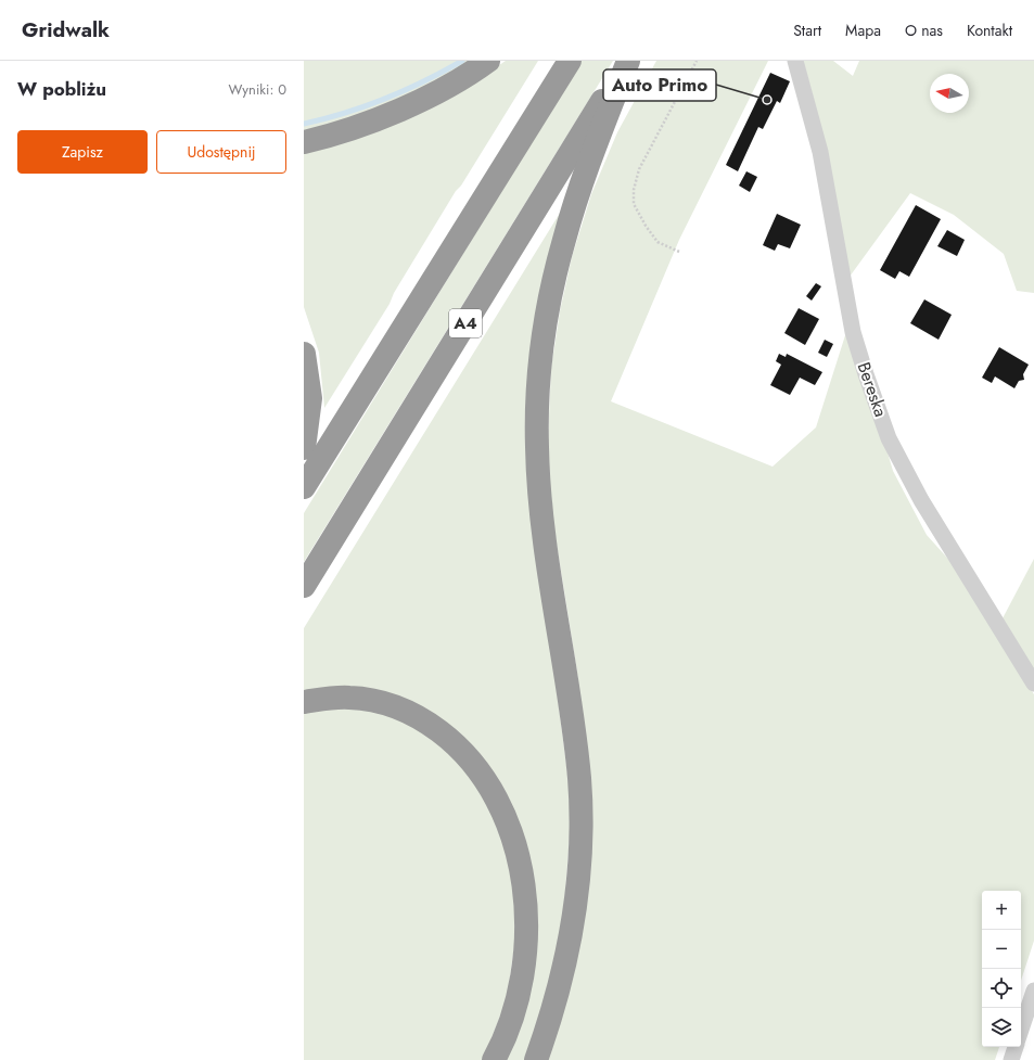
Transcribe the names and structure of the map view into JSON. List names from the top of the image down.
{
  "streets": {
    "highway": ["A4"],
    "street": ["Bereska"]
  },
  "places": ["Auto Primo"],
  "north": "left",
  "page": {
    "header": "Gridwalk",
    "nav": [
      "Start",
      "Mapa",
      "O nas",
      "Kontakt"
    ],
    "heading": ["W pobliżu", "Wyniki: 0"],
    "buttons": ["Zapisz", "Udostępnij"],
    "map_buttons": ["+", "−"]
  }
}
